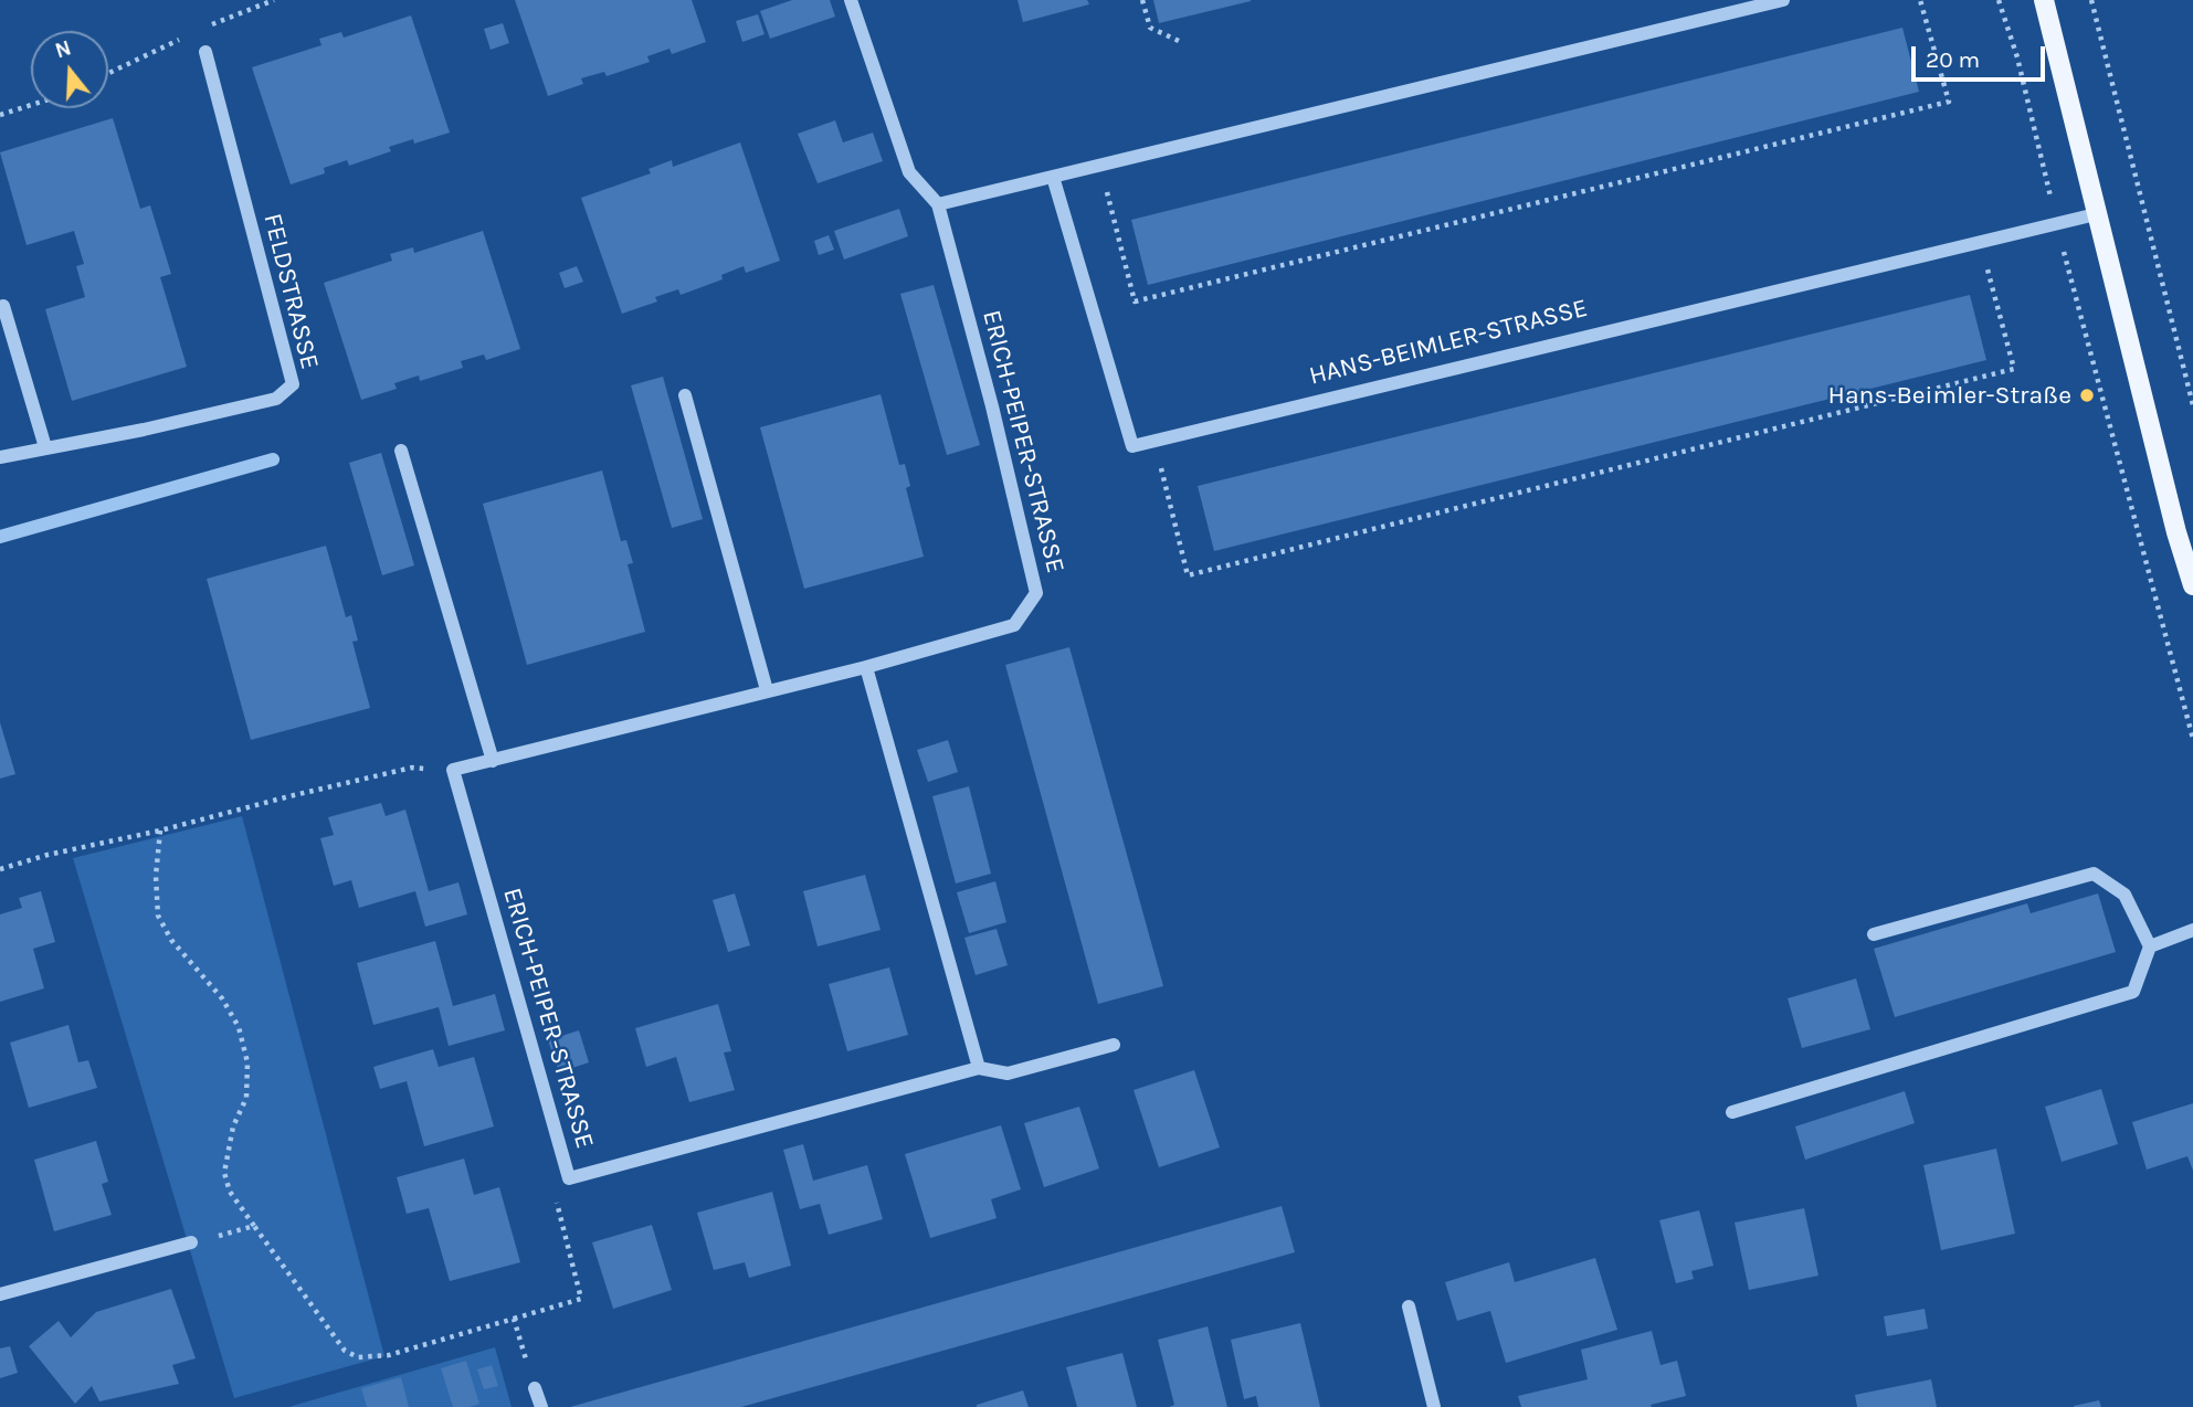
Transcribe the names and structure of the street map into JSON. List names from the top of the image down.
{
  "streets": {
    "street": ["FELDSTRASSE", "HANS-BEIMLER-STRASSE", "ERICH-PEIPER-STRASSE"]
  },
  "places": ["Hans-Beimler-Straße"],
  "scale_bar": "20 m",
  "north": "top"
}
